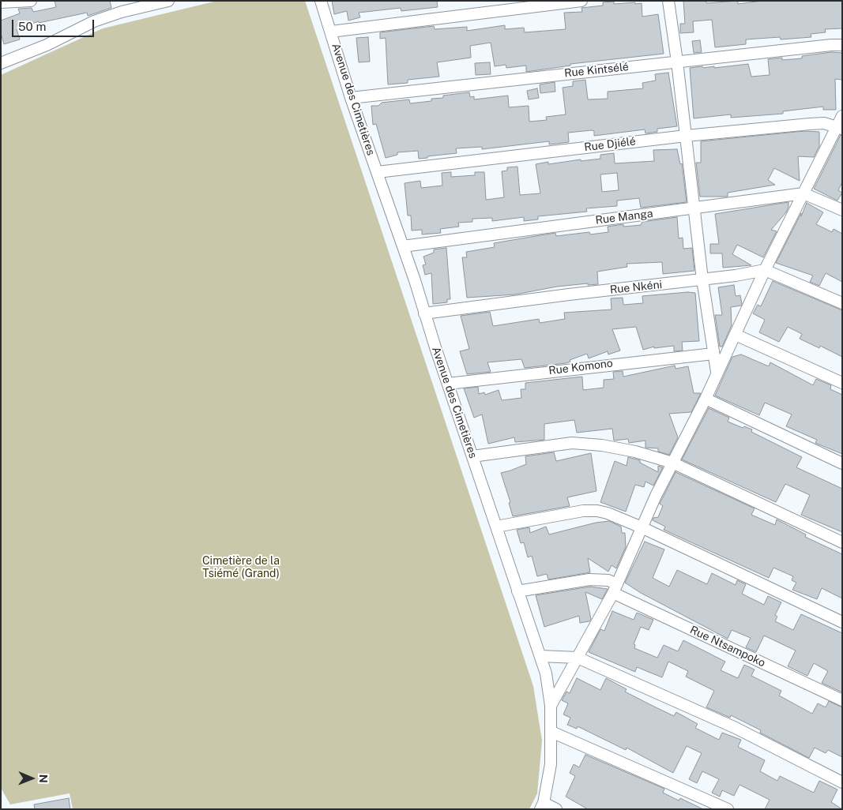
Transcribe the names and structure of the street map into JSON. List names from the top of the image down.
{
  "streets": {
    "street": [
      "Rue Kintsélé",
      "Avenue des Cimetières",
      "Rue Djiélé",
      "Rue Manga",
      "Rue Nkéni",
      "Rue Komono",
      "Rue Ntsampoko"
    ]
  },
  "crossings": [
    ["Rue Kintsélé", "Avenue des Cimetières"],
    ["Avenue des Cimetières", "Rue Djiélé"],
    ["Avenue des Cimetières", "Rue Manga"],
    ["Avenue des Cimetières", "Rue Nkéni"],
    ["Avenue des Cimetières", "Rue Komono"],
    ["Avenue des Cimetières", "Rue Ntsampoko"]
  ],
  "parks": ["Cimetière de la Tsiémé (Grand)"],
  "scale_bar": "50 m",
  "north": "right"
}
